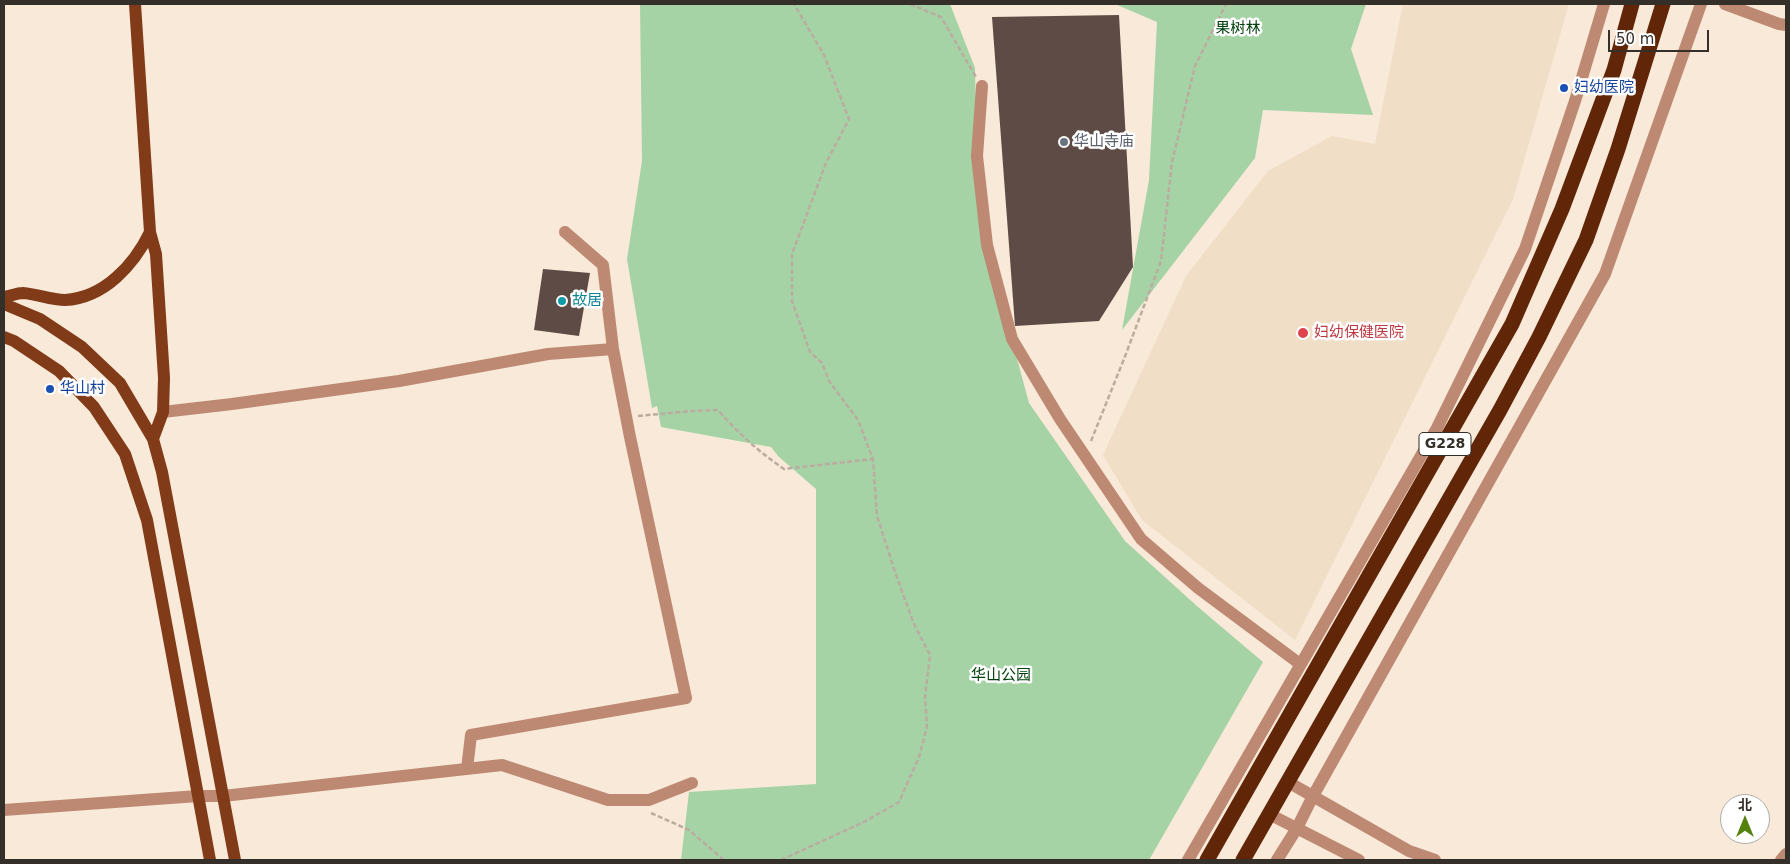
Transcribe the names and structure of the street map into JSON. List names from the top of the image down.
{
  "streets": {
    "highway": ["G228"]
  },
  "parks": ["果树林", "华山公园"],
  "places": [
    "妇幼医院",
    "华山寺庙",
    "故居",
    "妇幼保健医院",
    "华山村"
  ],
  "scale_bar": "50 m",
  "north": "top"
}
